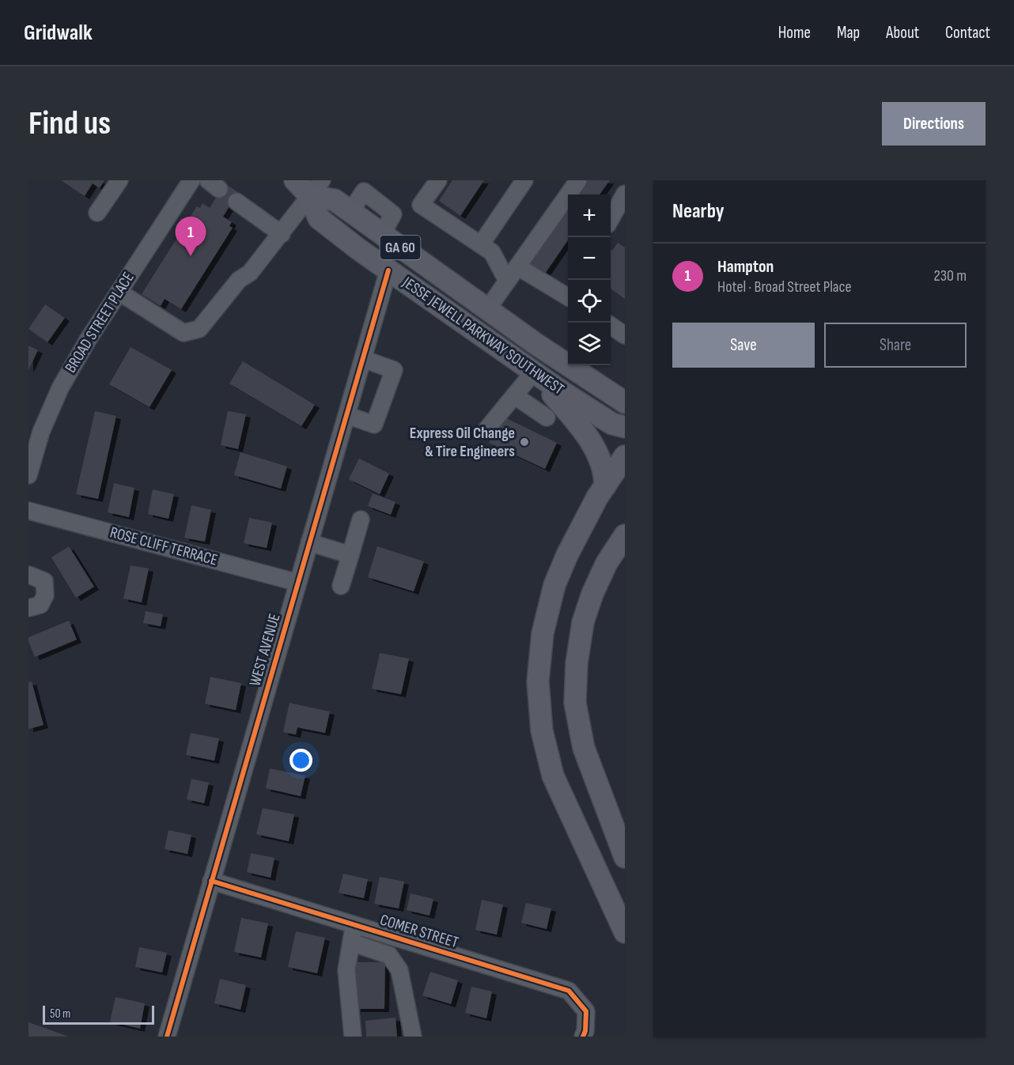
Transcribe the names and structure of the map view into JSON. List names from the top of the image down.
{
  "streets": {
    "main road": ["GA 60", "JESSE JEWELL PARKWAY SOUTHWEST"],
    "street": [
      "BROAD STREET PLACE",
      "ROSE CLIFF TERRACE",
      "WEST AVENUE",
      "COMER STREET"
    ]
  },
  "crossings": [
    ["JESSE JEWELL PARKWAY SOUTHWEST", "WEST AVENUE"],
    ["ROSE CLIFF TERRACE", "WEST AVENUE"],
    ["WEST AVENUE", "COMER STREET"]
  ],
  "places": ["Express Oil Change & Tire Engineers"],
  "scale_bar": "50 m",
  "page": {
    "header": "Gridwalk",
    "nav": [
      "Home",
      "Map",
      "About",
      "Contact"
    ],
    "buttons": [
      "Directions",
      ["Save", "Share"]
    ],
    "title": "Find us",
    "heading": "Nearby",
    "map_buttons": ["+", "−"],
    "pins": "1",
    "list": [
      {
        "mark": "1",
        "name": "Hampton",
        "note": "Hotel · Broad Street Place",
        "value": "230 m"
      }
    ],
    "scale": "50 m"
  }
}
